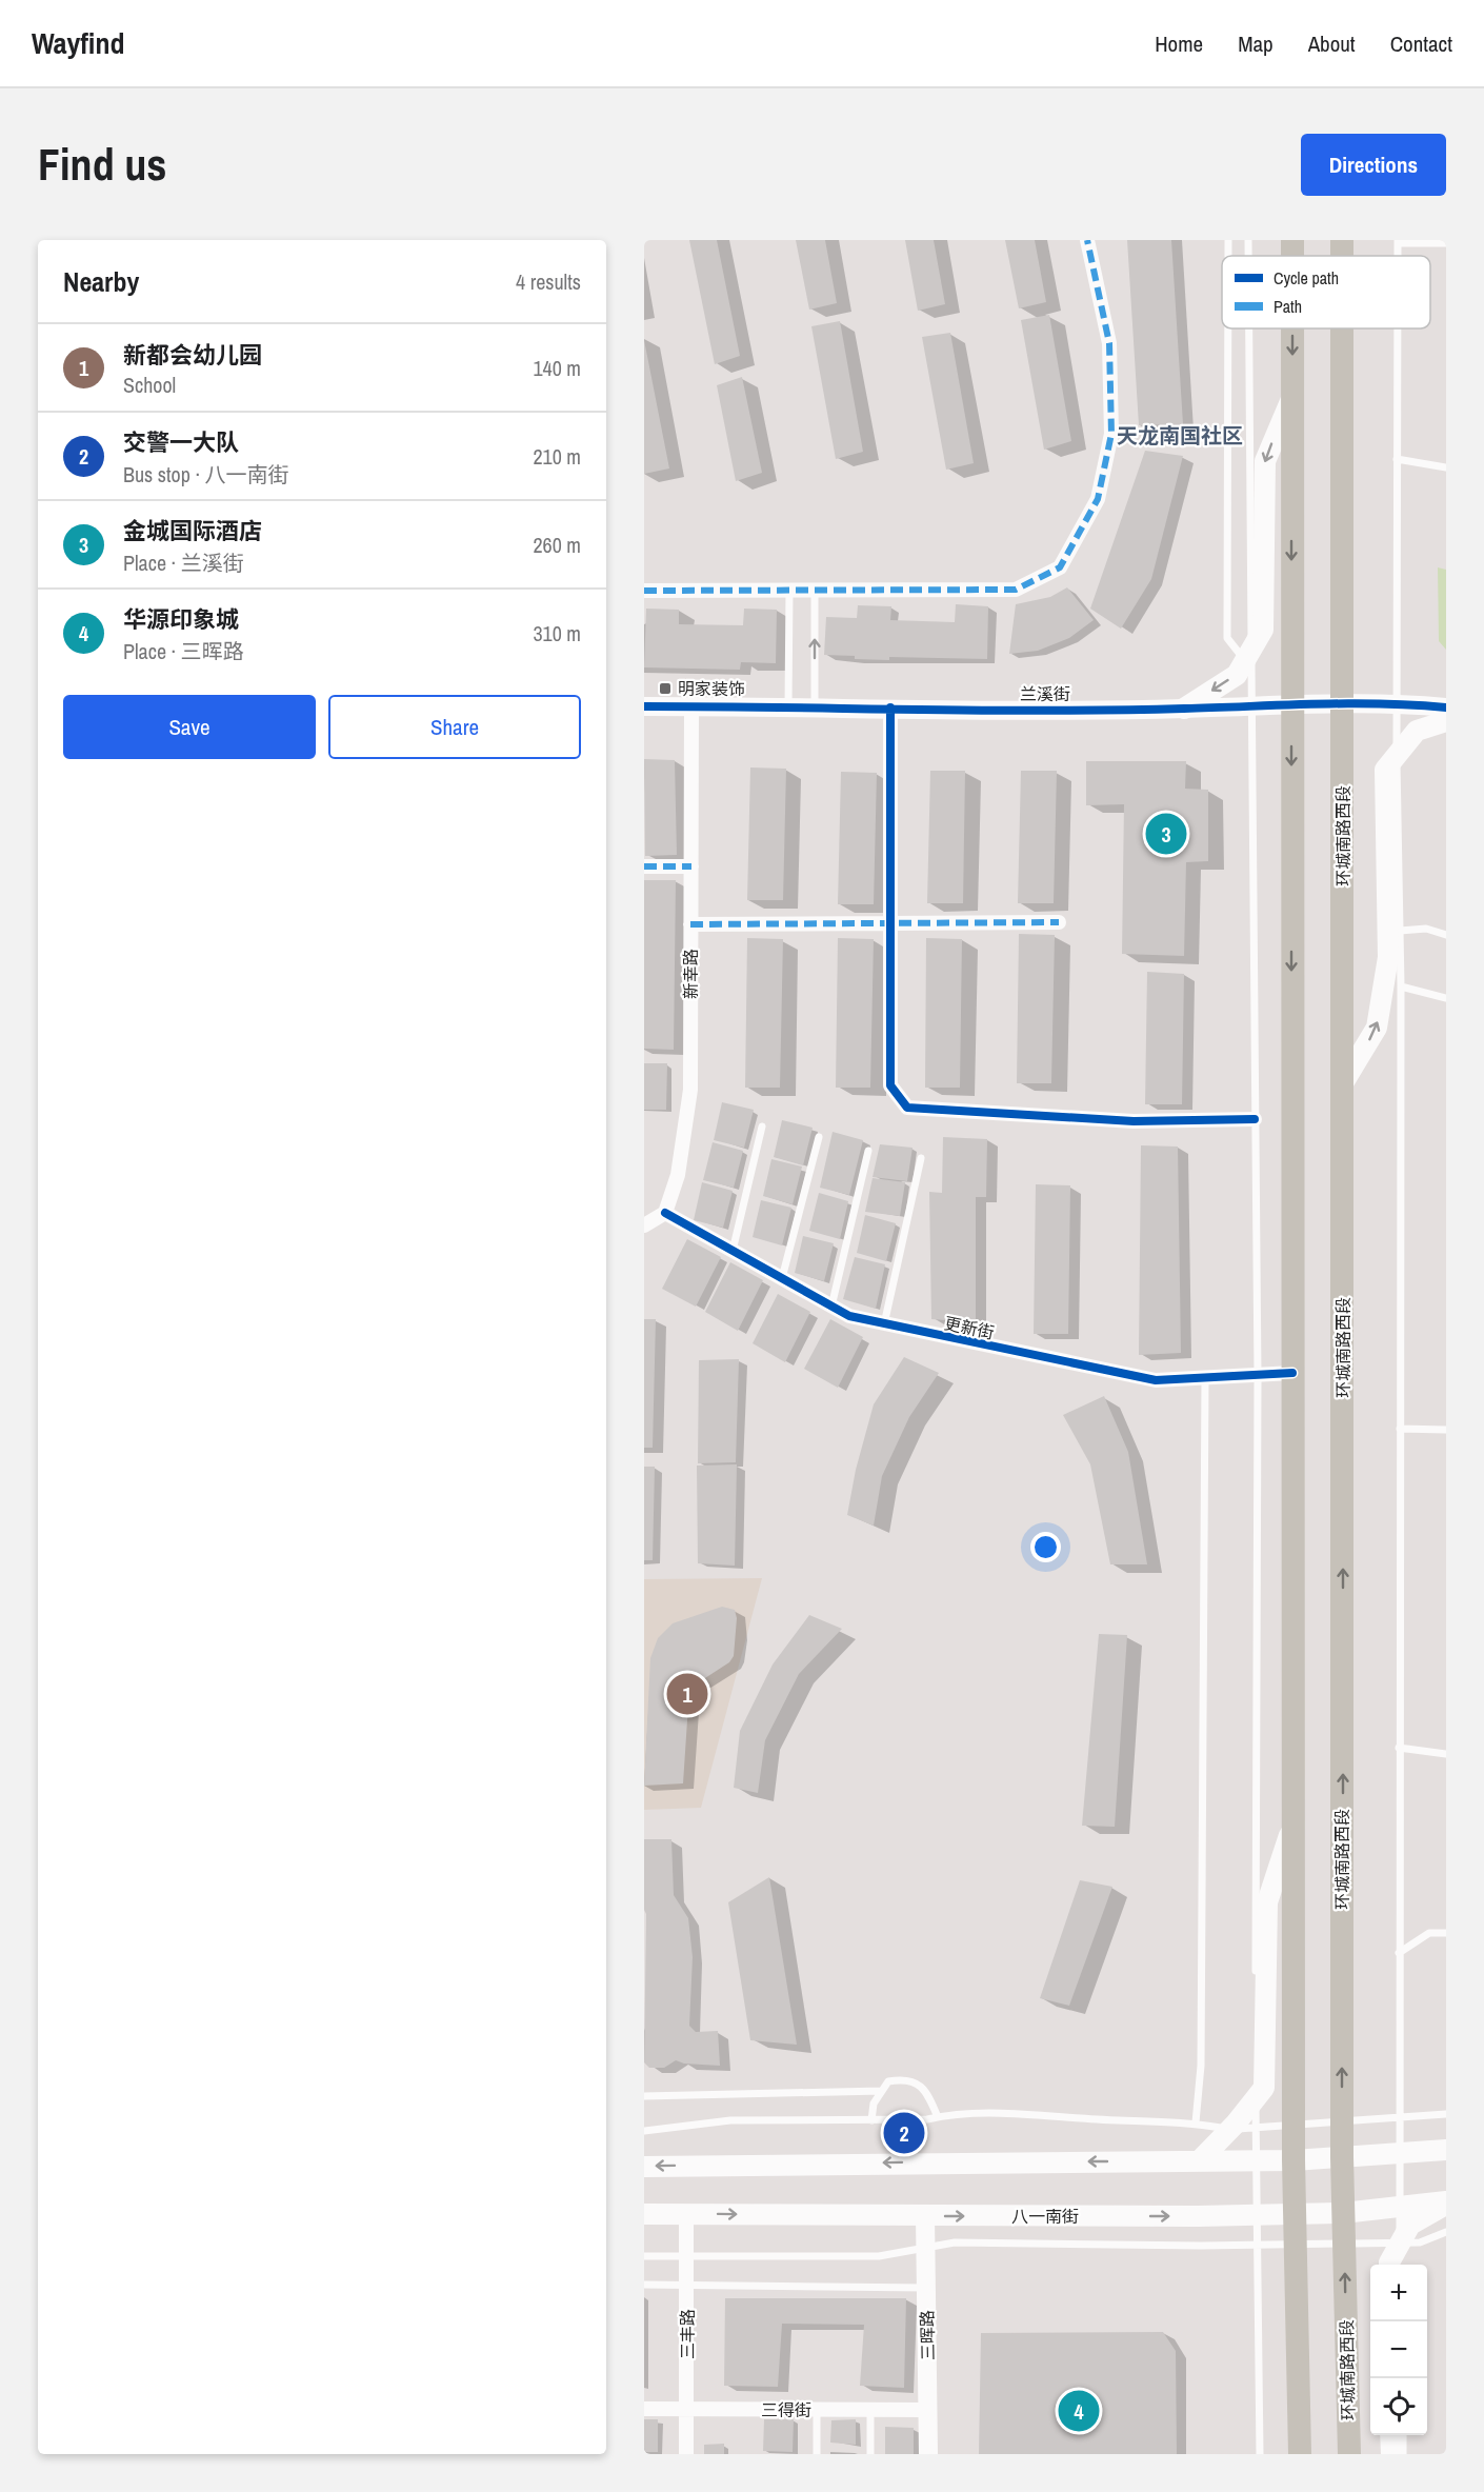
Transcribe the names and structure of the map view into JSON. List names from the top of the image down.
{
  "streets": {
    "main road": ["环城南路西段", "八一南街"],
    "street": [
      "兰溪街",
      "新幸路",
      "更新街",
      "三丰路",
      "三晖路",
      "三得街"
    ]
  },
  "crossings": [
    ["兰溪街", "环城南路西段"],
    ["兰溪街", "新幸路"],
    ["环城南路西段", "八一南街"],
    ["新幸路", "更新街"],
    ["八一南街", "三丰路"],
    ["八一南街", "三晖路"],
    ["三丰路", "三得街"],
    ["三晖路", "三得街"]
  ],
  "districts": ["天龙南国社区"],
  "places": {
    "transit": ["明家装饰"]
  },
  "legend": ["Cycle path", "Path"],
  "page": {
    "header": "Wayfind",
    "nav": [
      "Home",
      "Map",
      "About",
      "Contact"
    ],
    "buttons": [
      "Directions",
      ["Save", "Share"]
    ],
    "title": "Find us",
    "heading": ["Nearby", "4 results"],
    "list": [
      {
        "mark": "1",
        "name": "新都会幼儿园",
        "note": "School",
        "value": "140 m"
      },
      {
        "mark": "2",
        "name": "交警一大队",
        "note": "Bus stop · 八一南街",
        "value": "210 m"
      },
      {
        "mark": "3",
        "name": "金城国际酒店",
        "note": "Place · 兰溪街",
        "value": "260 m"
      },
      {
        "mark": "4",
        "name": "华源印象城",
        "note": "Place · 三晖路",
        "value": "310 m"
      }
    ],
    "pins": [
      "3",
      "1",
      "2",
      "4"
    ],
    "map_buttons": ["+", "−"]
  }
}
